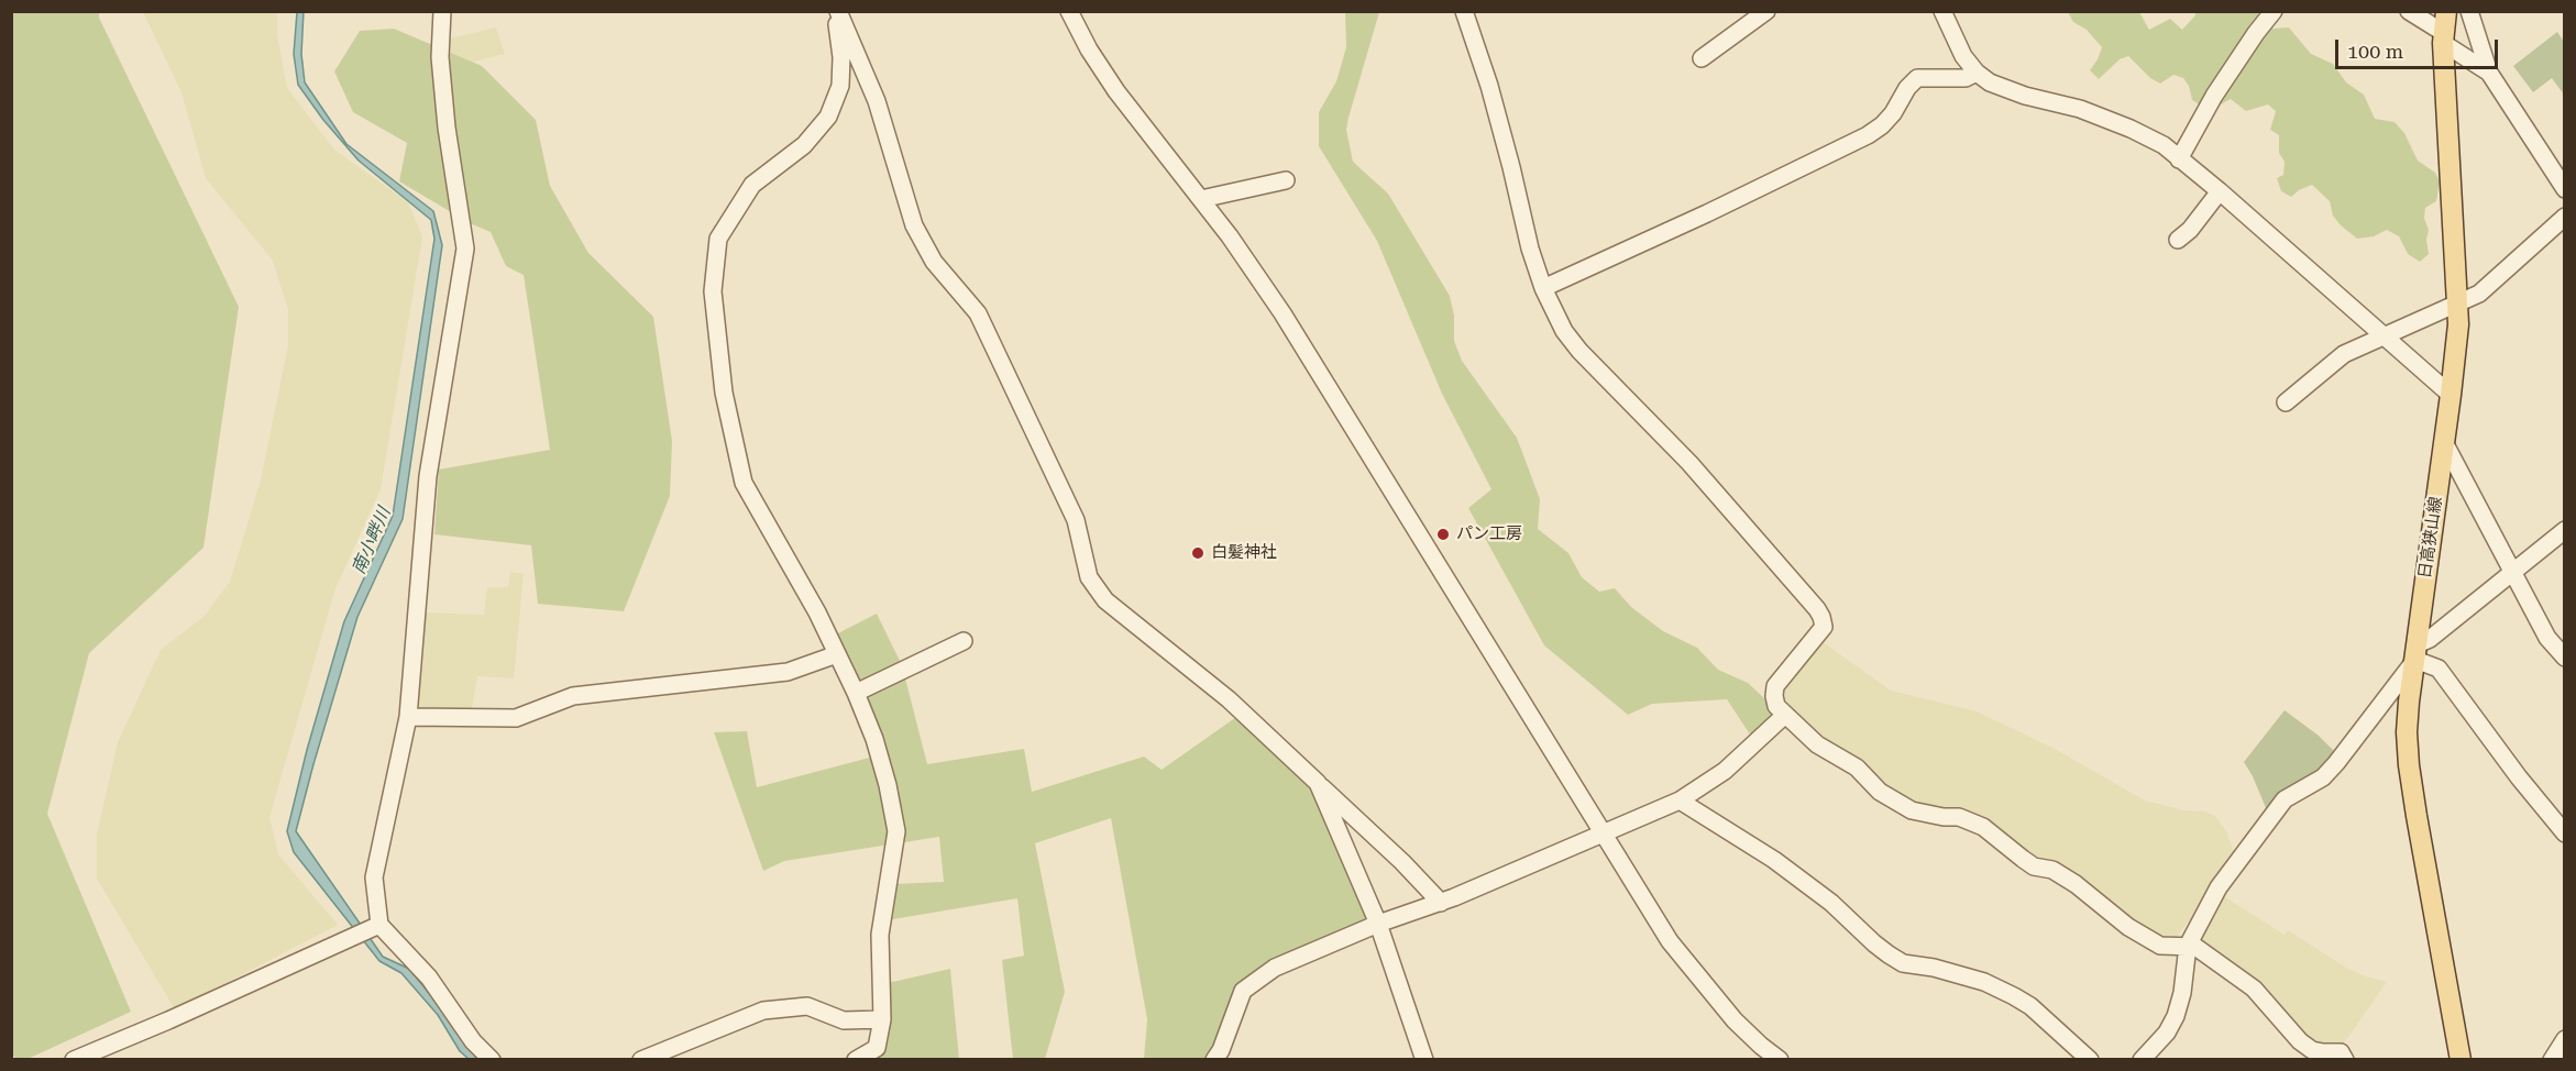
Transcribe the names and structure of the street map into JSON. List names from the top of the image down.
{
  "streets": {
    "main road": ["日高狭山線"]
  },
  "water": ["南小畔川"],
  "places": ["パン工房", "白髪神社"],
  "scale_bar": "100 m"
}
